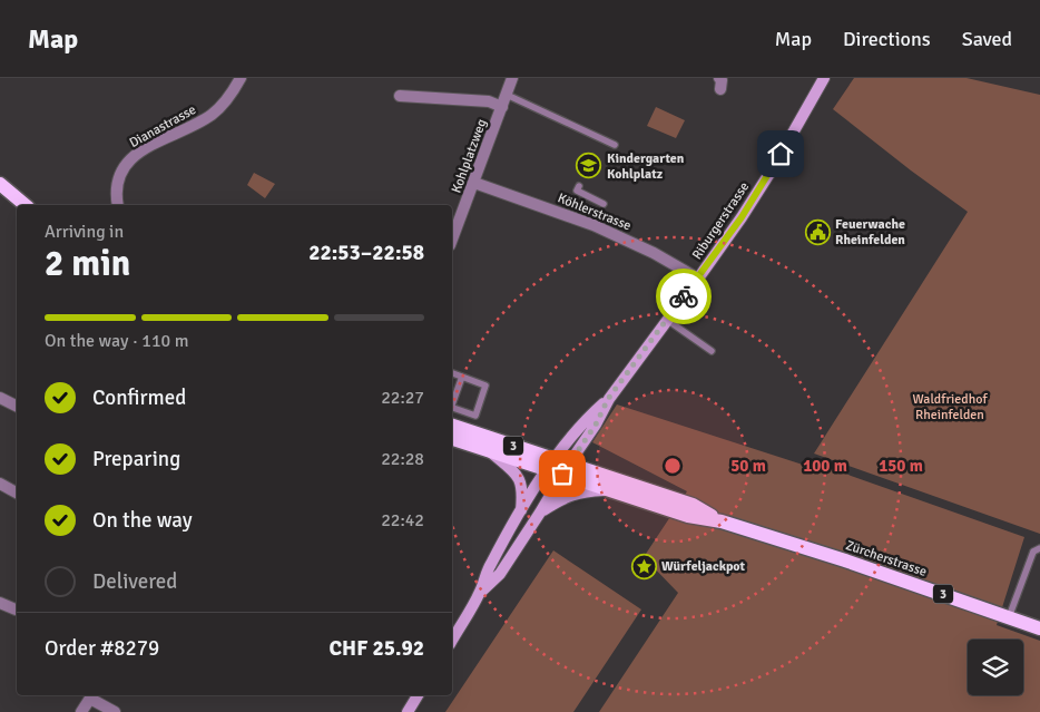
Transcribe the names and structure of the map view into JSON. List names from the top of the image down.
{
  "streets": {
    "main road": ["3", "Zürcherstrasse"],
    "street": [
      "Dianastrasse",
      "Kohlplatzweg",
      "Köhlerstrasse",
      "Riburgerstrasse"
    ]
  },
  "crossings": [
    ["Kohlplatzweg", "Köhlerstrasse"],
    ["Köhlerstrasse", "Riburgerstrasse"],
    ["Riburgerstrasse", "Zürcherstrasse"]
  ],
  "parks": ["Waldfriedhof Rheinfelden"],
  "places": {
    "school or university": ["Kindergarten Kohlplatz"],
    "public building": ["Feuerwache Rheinfelden"],
    "place": ["Würfeljackpot"]
  },
  "page": {
    "header": "Map",
    "nav": ["Map", "Directions", "Saved"],
    "heading": ["2 min", "Arriving in", "22:53–22:58"],
    "panel": ["Order #8279", "CHF 25.92"],
    "bar": "On the way · 110 m",
    "list": [
      ["Confirmed", "22:27"],
      ["Preparing", "22:28"],
      ["On the way", "22:42"],
      "Delivered"
    ]
  },
  "rings": ["50 m", "100 m", "150 m"]
}
